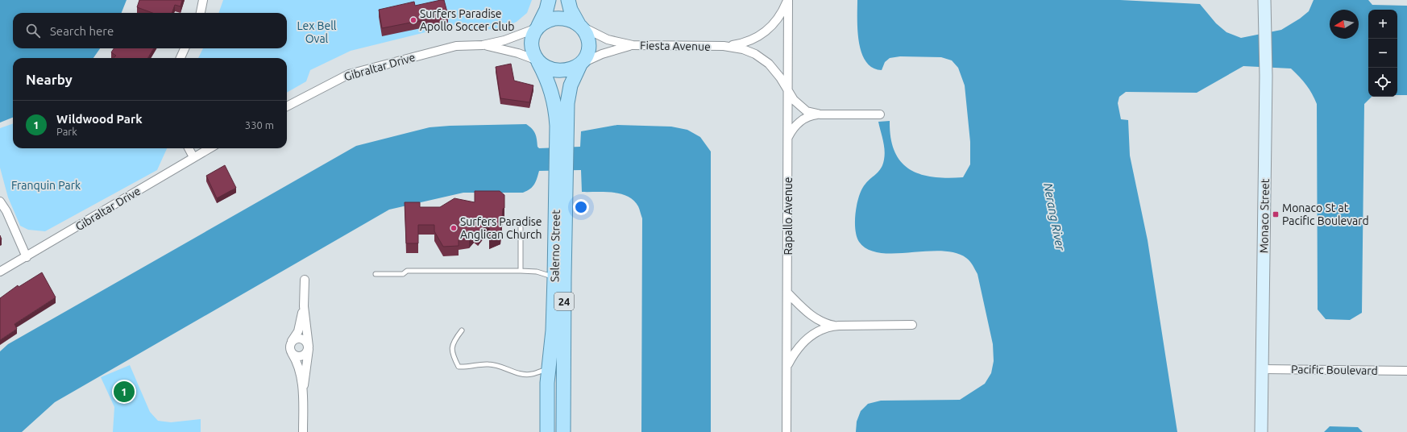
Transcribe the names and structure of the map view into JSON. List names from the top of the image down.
{
  "streets": {
    "main road": ["Salerno Street", "24"],
    "street": [
      "Fiesta Avenue",
      "Gibraltar Drive",
      "Rapallo Avenue",
      "Monaco Street",
      "Pacific Boulevard"
    ]
  },
  "crossings": [
    ["Fiesta Avenue", "Gibraltar Drive"],
    ["Fiesta Avenue", "Rapallo Avenue"],
    ["Fiesta Avenue", "Salerno Street"],
    ["Fiesta Avenue", "24"],
    ["Gibraltar Drive", "Salerno Street"],
    ["Gibraltar Drive", "24"],
    ["Monaco Street", "Pacific Boulevard"],
    ["Salerno Street", "24"]
  ],
  "water": ["Nerang River"],
  "parks": ["Lex Bell Oval", "Franquin Park"],
  "places": {
    "other": ["Surfers Paradise Apollo Soccer Club", "Surfers Paradise Anglican Church"],
    "transit": ["Monaco St at Pacific Boulevard"]
  },
  "north": "left",
  "page": {
    "map_buttons": ["+", "−"],
    "search": "Search here",
    "heading": "Nearby",
    "list": [
      {
        "mark": "1",
        "name": "Wildwood Park",
        "note": "Park",
        "value": "330 m"
      }
    ],
    "pins": "1"
  }
}
